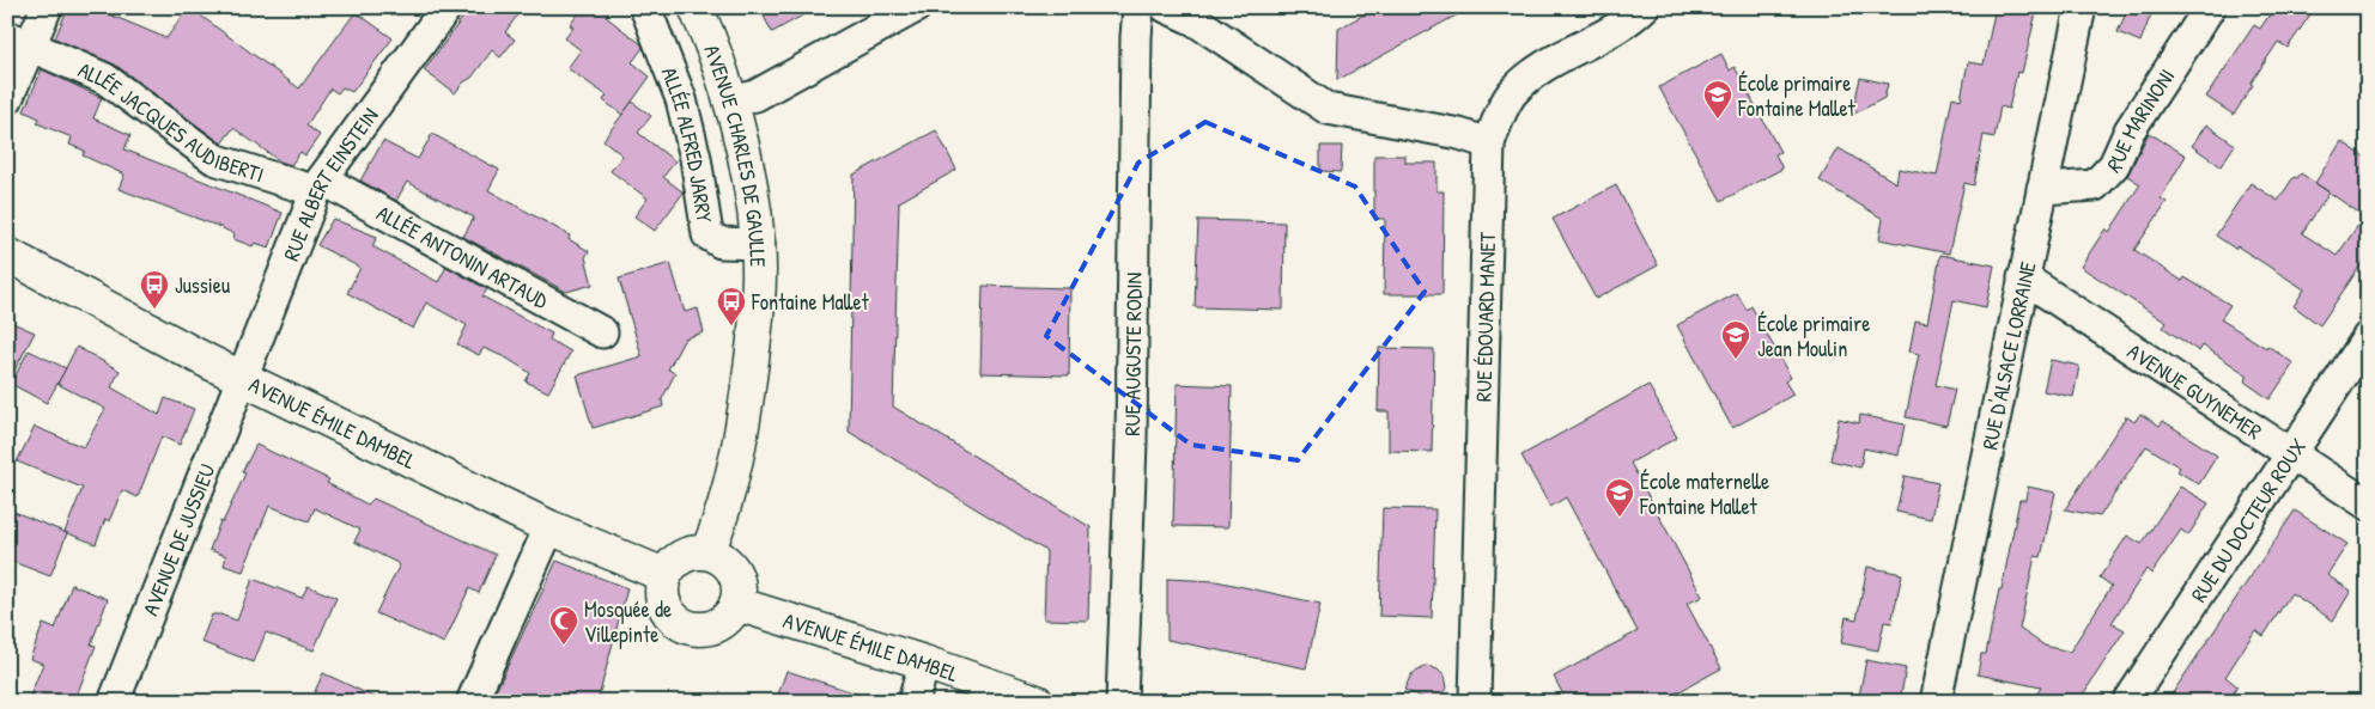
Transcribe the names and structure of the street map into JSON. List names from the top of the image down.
{
  "streets": {
    "street": [
      "RUE MARINONI",
      "ALLÉE JACQUES AUDIBERTI",
      "ALLÉE ALFRED JARRY",
      "AVENUE CHARLES DE GAULLE",
      "RUE ALBERT EINSTEIN",
      "ALLÉE ANTONIN ARTAUD",
      "RUE ÉDOUARD MANET",
      "RUE D'ALSACE LORRAINE",
      "RUE AUGUSTE RODIN",
      "AVENUE GUYNEMER",
      "AVENUE ÉMILE DAMBEL",
      "RUE DU DOCTEUR ROUX",
      "AVENUE DE JUSSIEU"
    ]
  },
  "crossings": [
    ["RUE MARINONI", "RUE D'ALSACE LORRAINE"],
    ["ALLÉE JACQUES AUDIBERTI", "RUE ALBERT EINSTEIN"],
    ["ALLÉE JACQUES AUDIBERTI", "ALLÉE ANTONIN ARTAUD"],
    ["ALLÉE ALFRED JARRY", "AVENUE CHARLES DE GAULLE"],
    ["AVENUE CHARLES DE GAULLE", "AVENUE ÉMILE DAMBEL"],
    ["RUE ALBERT EINSTEIN", "ALLÉE ANTONIN ARTAUD"],
    ["RUE ALBERT EINSTEIN", "AVENUE ÉMILE DAMBEL"],
    ["RUE ALBERT EINSTEIN", "AVENUE DE JUSSIEU"],
    ["RUE D'ALSACE LORRAINE", "AVENUE GUYNEMER"],
    ["AVENUE GUYNEMER", "RUE DU DOCTEUR ROUX"],
    ["AVENUE ÉMILE DAMBEL", "AVENUE DE JUSSIEU"]
  ],
  "places": {
    "school or university": ["École primaire Fontaine Mallet", "École primaire Jean Moulin", "École maternelle Fontaine Mallet"],
    "bus stop": ["Jussieu", "Fontaine Mallet"],
    "mosque": ["Mosquée de Villepinte"]
  }
}
